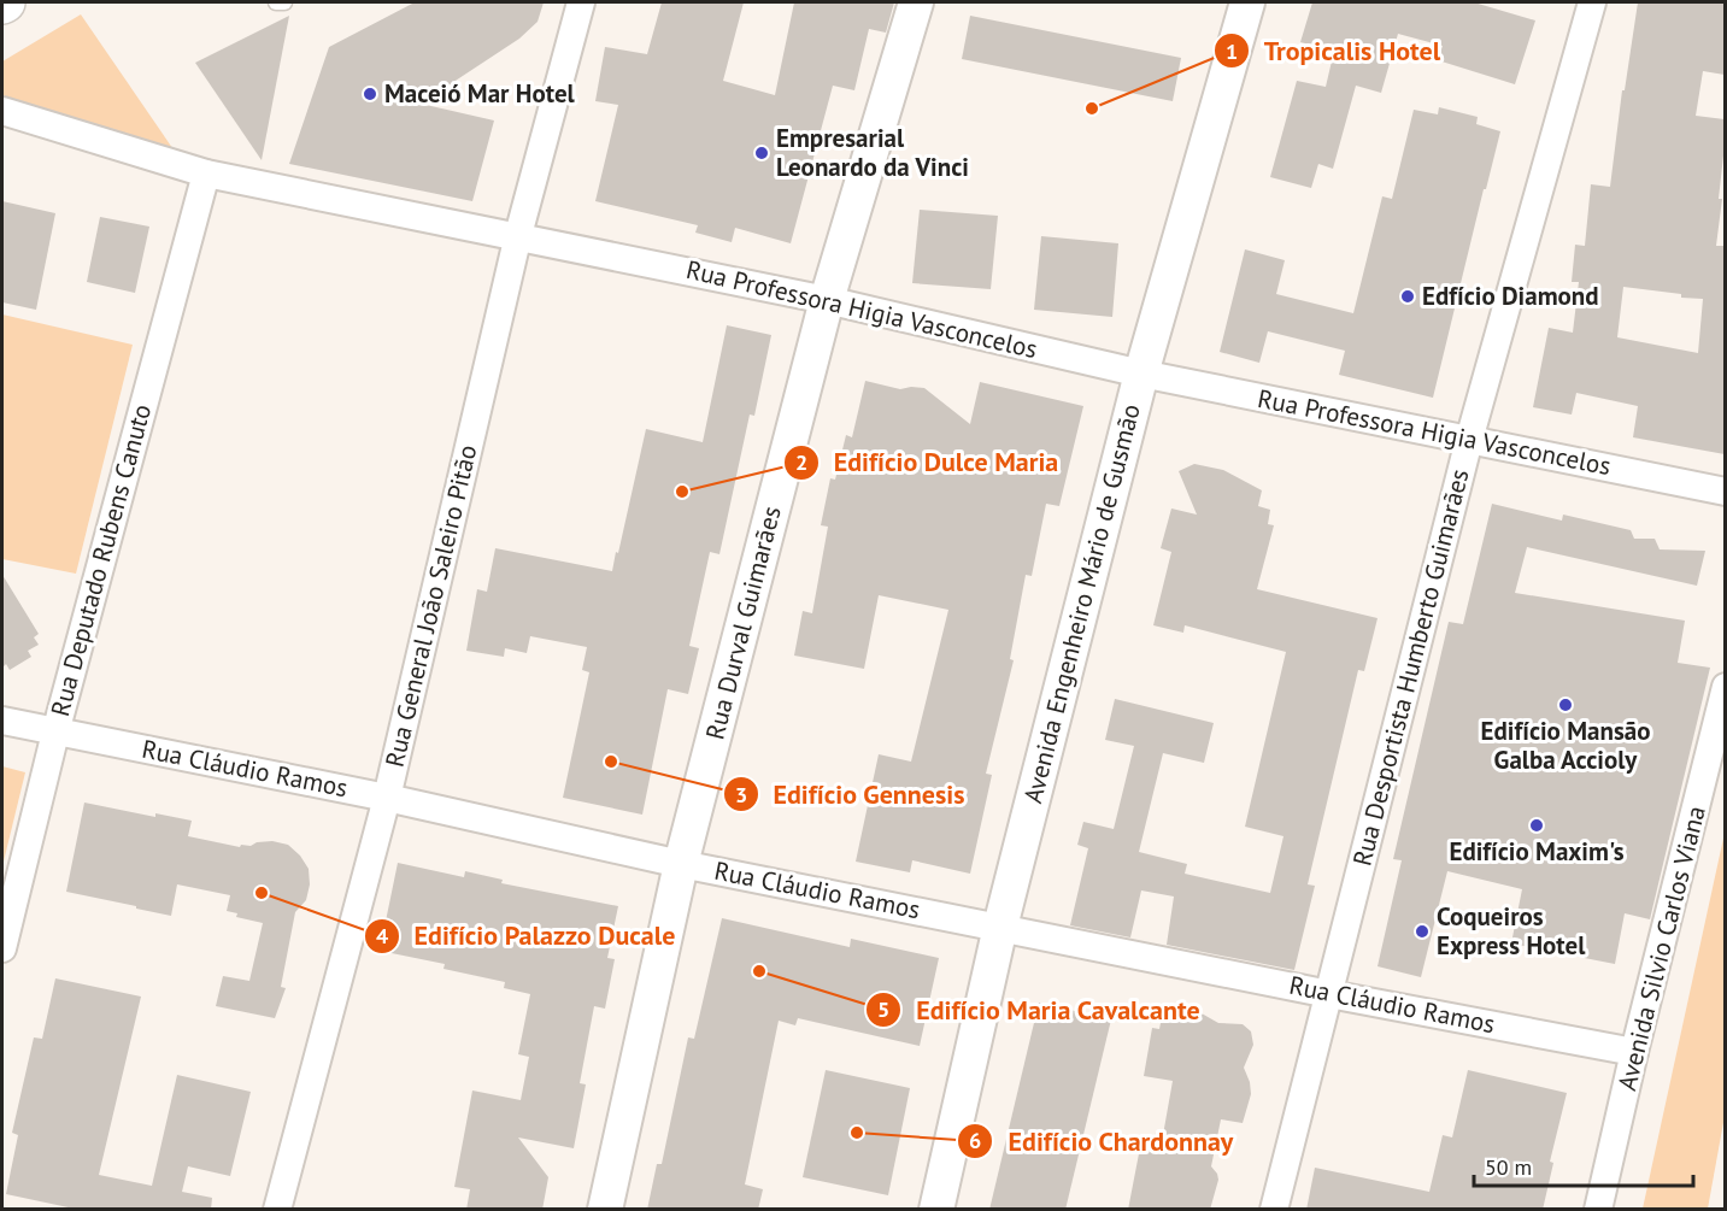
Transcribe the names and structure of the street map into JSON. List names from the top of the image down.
{
  "streets": {
    "street": [
      "Rua Professora Higia Vasconcelos",
      "Rua Deputado Rubens Canuto",
      "Avenida Engenheiro Mário de Gusmão",
      "Rua General João Saleiro Pitão",
      "Rua Durval Guimarães",
      "Rua Desportista Humberto Guimarães",
      "Rua Cláudio Ramos",
      "Avenida Silvio Carlos Viana"
    ]
  },
  "crossings": [
    ["Rua Professora Higia Vasconcelos", "Rua Deputado Rubens Canuto"],
    ["Rua Professora Higia Vasconcelos", "Avenida Engenheiro Mário de Gusmão"],
    ["Rua Professora Higia Vasconcelos", "Rua General João Saleiro Pitão"],
    ["Rua Professora Higia Vasconcelos", "Rua Durval Guimarães"],
    ["Rua Professora Higia Vasconcelos", "Rua Desportista Humberto Guimarães"],
    ["Rua Deputado Rubens Canuto", "Rua Cláudio Ramos"],
    ["Avenida Engenheiro Mário de Gusmão", "Rua Cláudio Ramos"],
    ["Rua General João Saleiro Pitão", "Rua Cláudio Ramos"],
    ["Rua Durval Guimarães", "Rua Cláudio Ramos"],
    ["Rua Desportista Humberto Guimarães", "Rua Cláudio Ramos"],
    ["Rua Cláudio Ramos", "Avenida Silvio Carlos Viana"]
  ],
  "places": [
    "Maceió Mar Hotel",
    "Tropicalis Hotel",
    "Empresarial Leonardo da Vinci",
    "Edfício Diamond",
    "Edifício Dulce Maria",
    "Edifício Mansão Galba Accioly",
    "Edifício Gennesis",
    "Edifício Maxim's",
    "Edifício Palazzo Ducale",
    "Coqueiros Express Hotel",
    "Edifício Maria Cavalcante",
    "Edifício Chardonnay"
  ],
  "scale_bar": "50 m"
}
